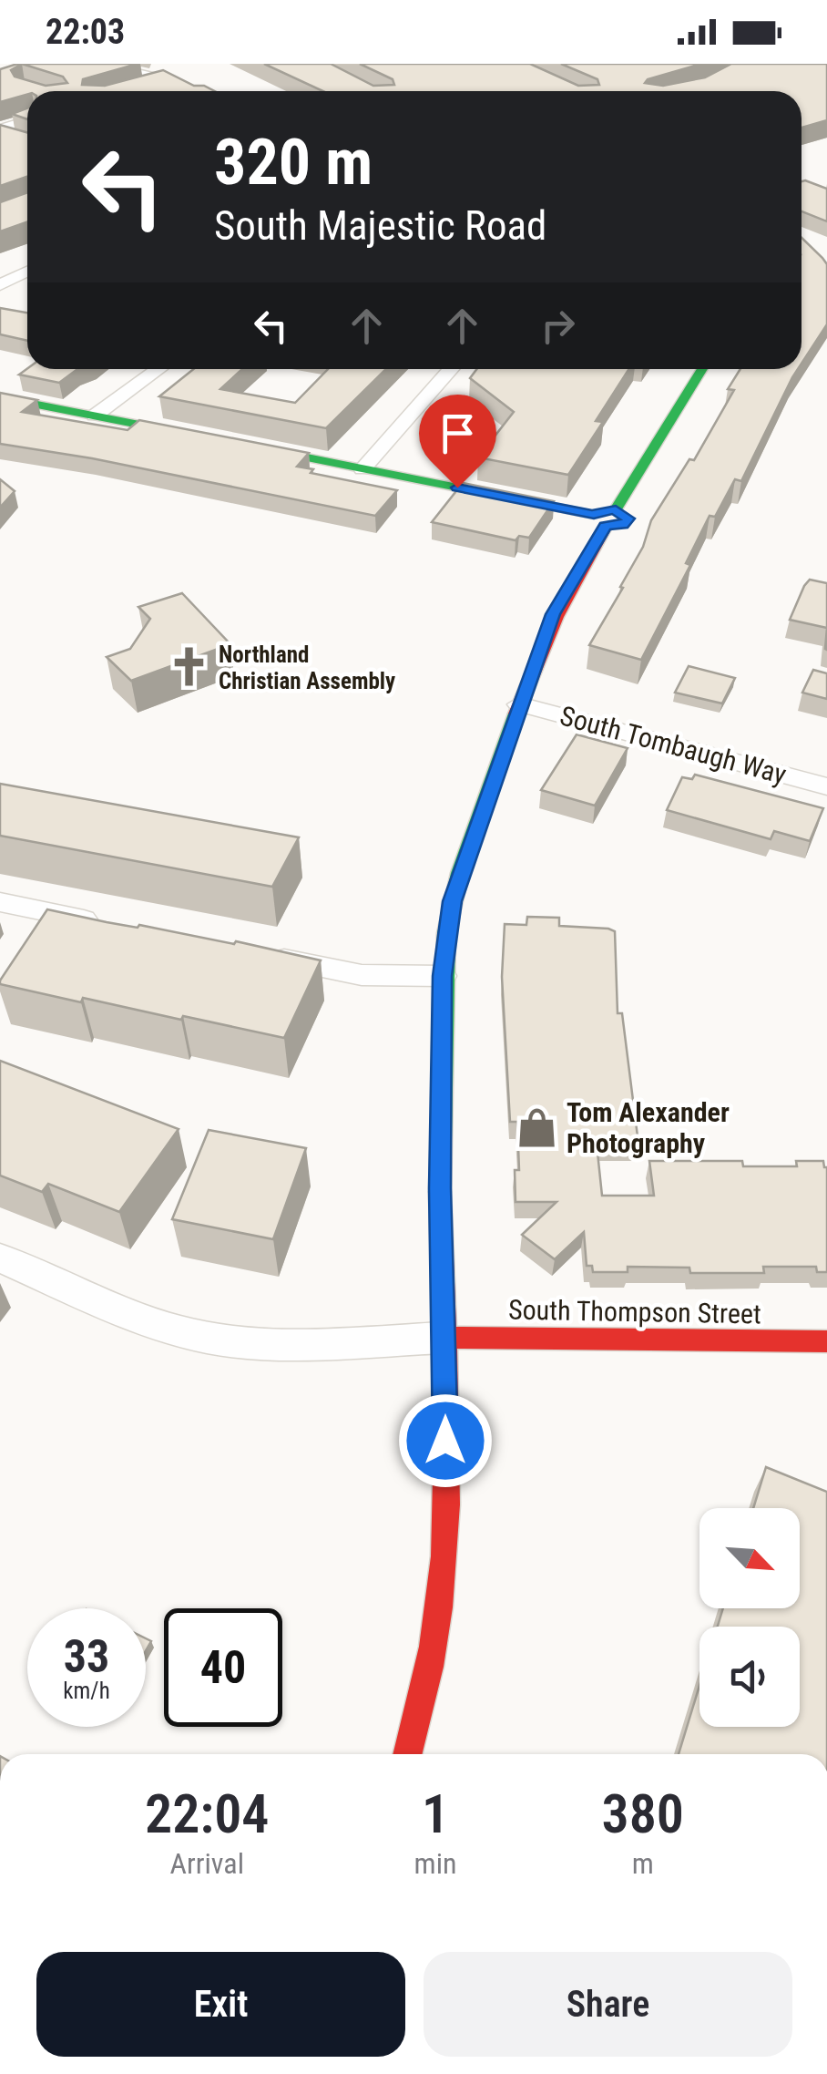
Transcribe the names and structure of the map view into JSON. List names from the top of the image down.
{
  "streets": {
    "street": ["South Tombaugh Way", "South Thompson Street"]
  },
  "places": {
    "church": ["Northland Christian Assembly"],
    "shop": ["Tom Alexander Photography"]
  },
  "north": "bottom right",
  "page": {
    "status": "22:03",
    "turn": ["320 m", "South Majestic Road"],
    "speed": "33 km/h",
    "limit": "40",
    "eta": [
      "22:04",
      "Arrival",
      "1",
      "min",
      "380",
      "m"
    ],
    "buttons": ["Exit", "Share"]
  }
}
